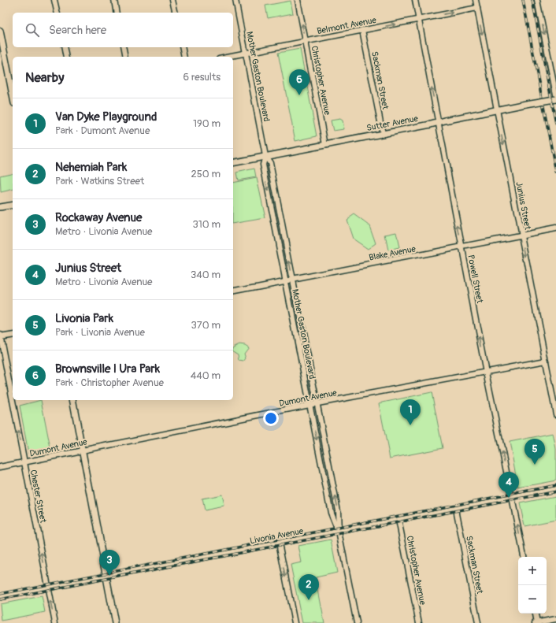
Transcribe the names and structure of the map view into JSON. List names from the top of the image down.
{
  "streets": {
    "street": [
      "Belmont Avenue",
      "Mother Gaston Boulevard",
      "Christopher Avenue",
      "Sackman Street",
      "Sutter Avenue",
      "Junius Street",
      "Blake Avenue",
      "Powell Street",
      "Dumont Avenue",
      "Chester Street",
      "Livonia Avenue"
    ]
  },
  "crossings": [
    ["Belmont Avenue", "Mother Gaston Boulevard"],
    ["Belmont Avenue", "Christopher Avenue"],
    ["Belmont Avenue", "Sackman Street"],
    ["Belmont Avenue", "Junius Street"],
    ["Belmont Avenue", "Powell Street"],
    ["Mother Gaston Boulevard", "Sutter Avenue"],
    ["Mother Gaston Boulevard", "Blake Avenue"],
    ["Mother Gaston Boulevard", "Dumont Avenue"],
    ["Mother Gaston Boulevard", "Livonia Avenue"],
    ["Christopher Avenue", "Sutter Avenue"],
    ["Christopher Avenue", "Livonia Avenue"],
    ["Sackman Street", "Sutter Avenue"],
    ["Sackman Street", "Livonia Avenue"],
    ["Sutter Avenue", "Junius Street"],
    ["Sutter Avenue", "Powell Street"],
    ["Junius Street", "Blake Avenue"],
    ["Junius Street", "Dumont Avenue"],
    ["Blake Avenue", "Powell Street"],
    ["Powell Street", "Dumont Avenue"],
    ["Powell Street", "Livonia Avenue"],
    ["Dumont Avenue", "Chester Street"],
    ["Chester Street", "Livonia Avenue"]
  ],
  "one_way": [
    "Belmont Avenue",
    "Junius Street",
    "Powell Street",
    "Chester Street"
  ],
  "page": {
    "search": "Search here",
    "heading": ["Nearby", "6 results"],
    "pins": [
      "6",
      "1",
      "5",
      "4",
      "3",
      "2"
    ],
    "list": [
      {
        "mark": "1",
        "name": "Van Dyke Playground",
        "note": "Park · Dumont Avenue",
        "value": "190 m"
      },
      {
        "mark": "2",
        "name": "Nehemiah Park",
        "note": "Park · Watkins Street",
        "value": "250 m"
      },
      {
        "mark": "3",
        "name": "Rockaway Avenue",
        "note": "Metro · Livonia Avenue",
        "value": "310 m"
      },
      {
        "mark": "4",
        "name": "Junius Street",
        "note": "Metro · Livonia Avenue",
        "value": "340 m"
      },
      {
        "mark": "5",
        "name": "Livonia Park",
        "note": "Park · Livonia Avenue",
        "value": "370 m"
      },
      {
        "mark": "6",
        "name": "Brownsville I Ura Park",
        "note": "Park · Christopher Avenue",
        "value": "440 m"
      }
    ],
    "map_buttons": ["+", "−"]
  }
}
